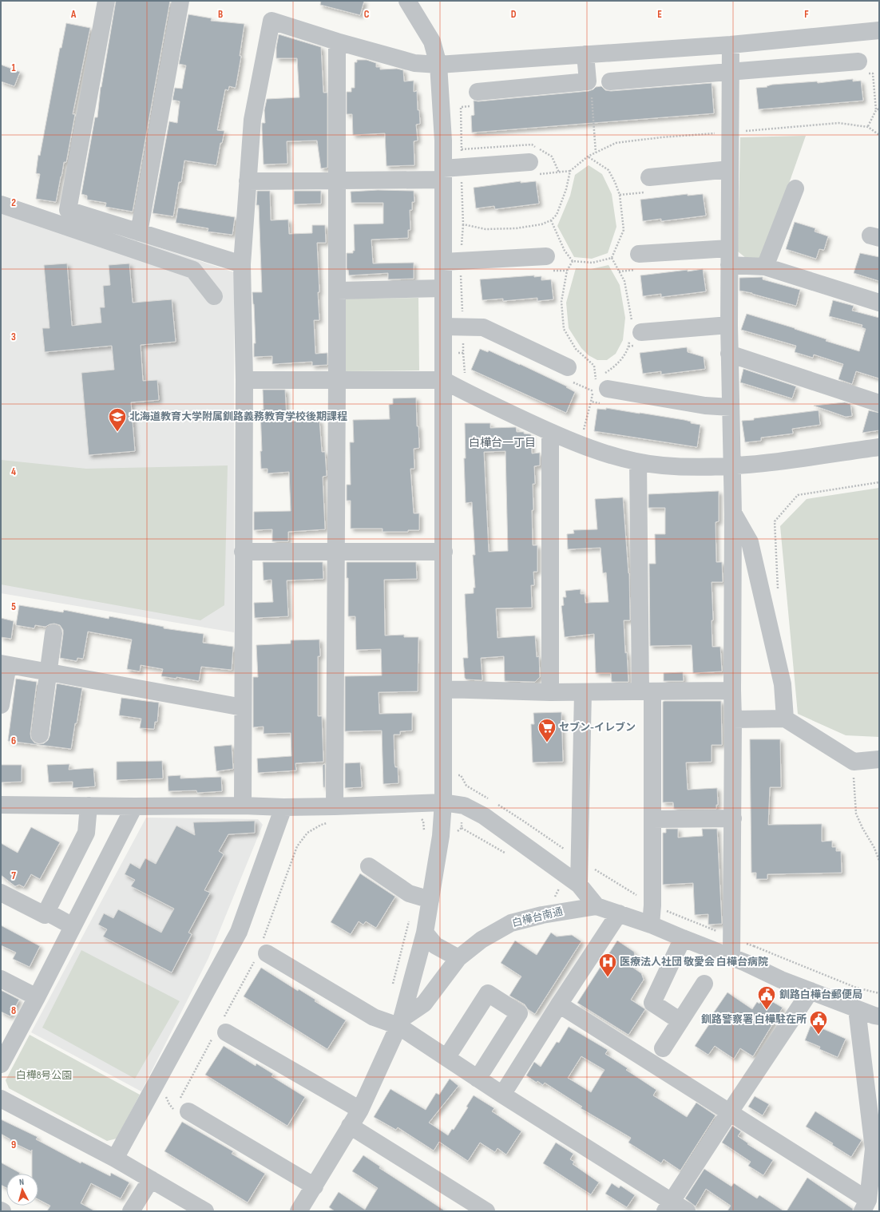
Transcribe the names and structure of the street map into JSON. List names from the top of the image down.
{
  "streets": {
    "street": ["白樺台南通"]
  },
  "districts": ["白樺台一丁目"],
  "parks": ["白樺8号公園"],
  "places": {
    "school or university": ["北海道教育大学附属釧路義務教育学校後期課程"],
    "supermarket": ["セブン-イレブン"],
    "hospital": ["医療法人社団 敬愛会 白樺台病院"],
    "public building": ["釧路白樺台郵便局", "釧路警察署 白樺駐在所"]
  },
  "north": "top",
  "grid": {
    "columns": [
      "A",
      "B",
      "C",
      "D",
      "E",
      "F"
    ],
    "rows": [
      "1",
      "2",
      "3",
      "4",
      "5",
      "6",
      "7",
      "8",
      "9"
    ]
  }
}
